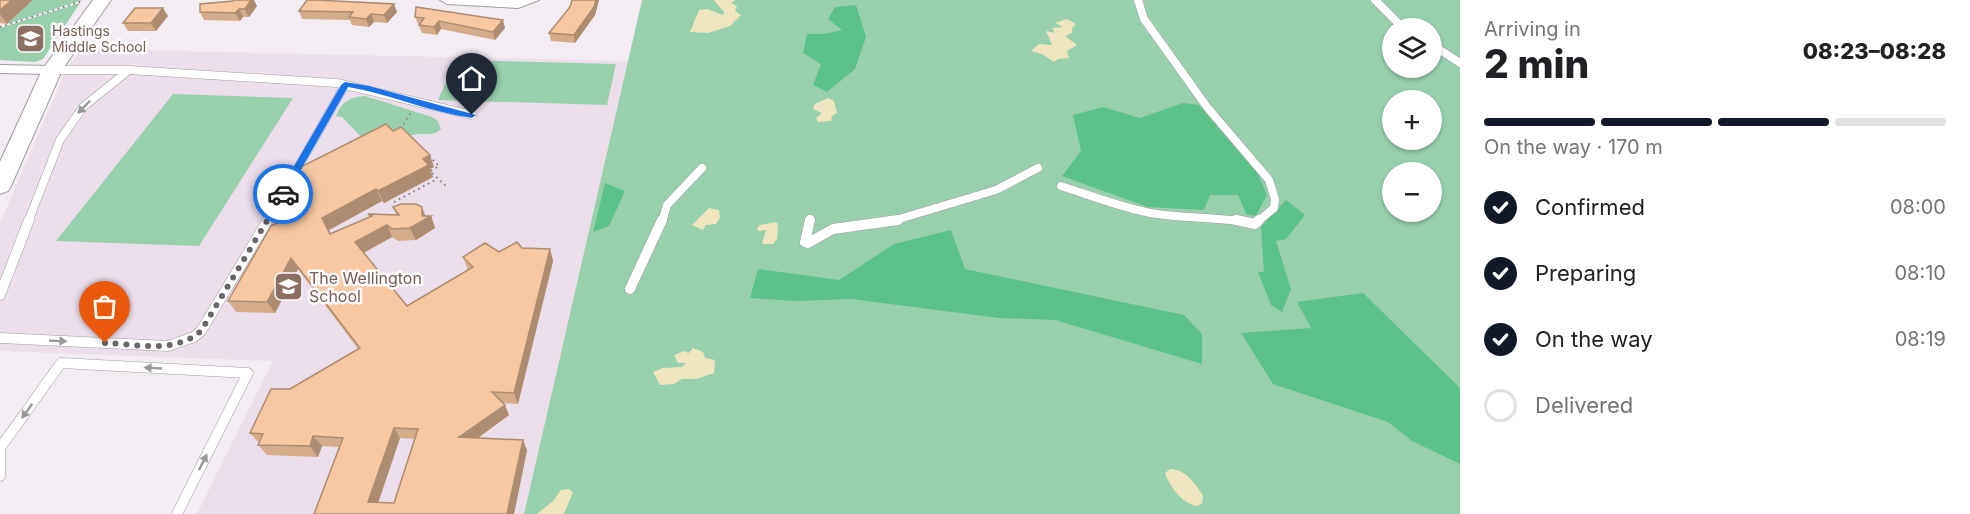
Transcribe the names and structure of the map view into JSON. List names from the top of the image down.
{
  "places": {
    "school or university": ["Hastings Middle School", "The Wellington School"]
  },
  "page": {
    "heading": ["2 min", "Arriving in", "08:23–08:28"],
    "map_buttons": ["+", "−"],
    "bar": "On the way · 170 m",
    "list": [
      ["Confirmed", "08:00"],
      ["Preparing", "08:10"],
      ["On the way", "08:19"],
      "Delivered"
    ]
  }
}
